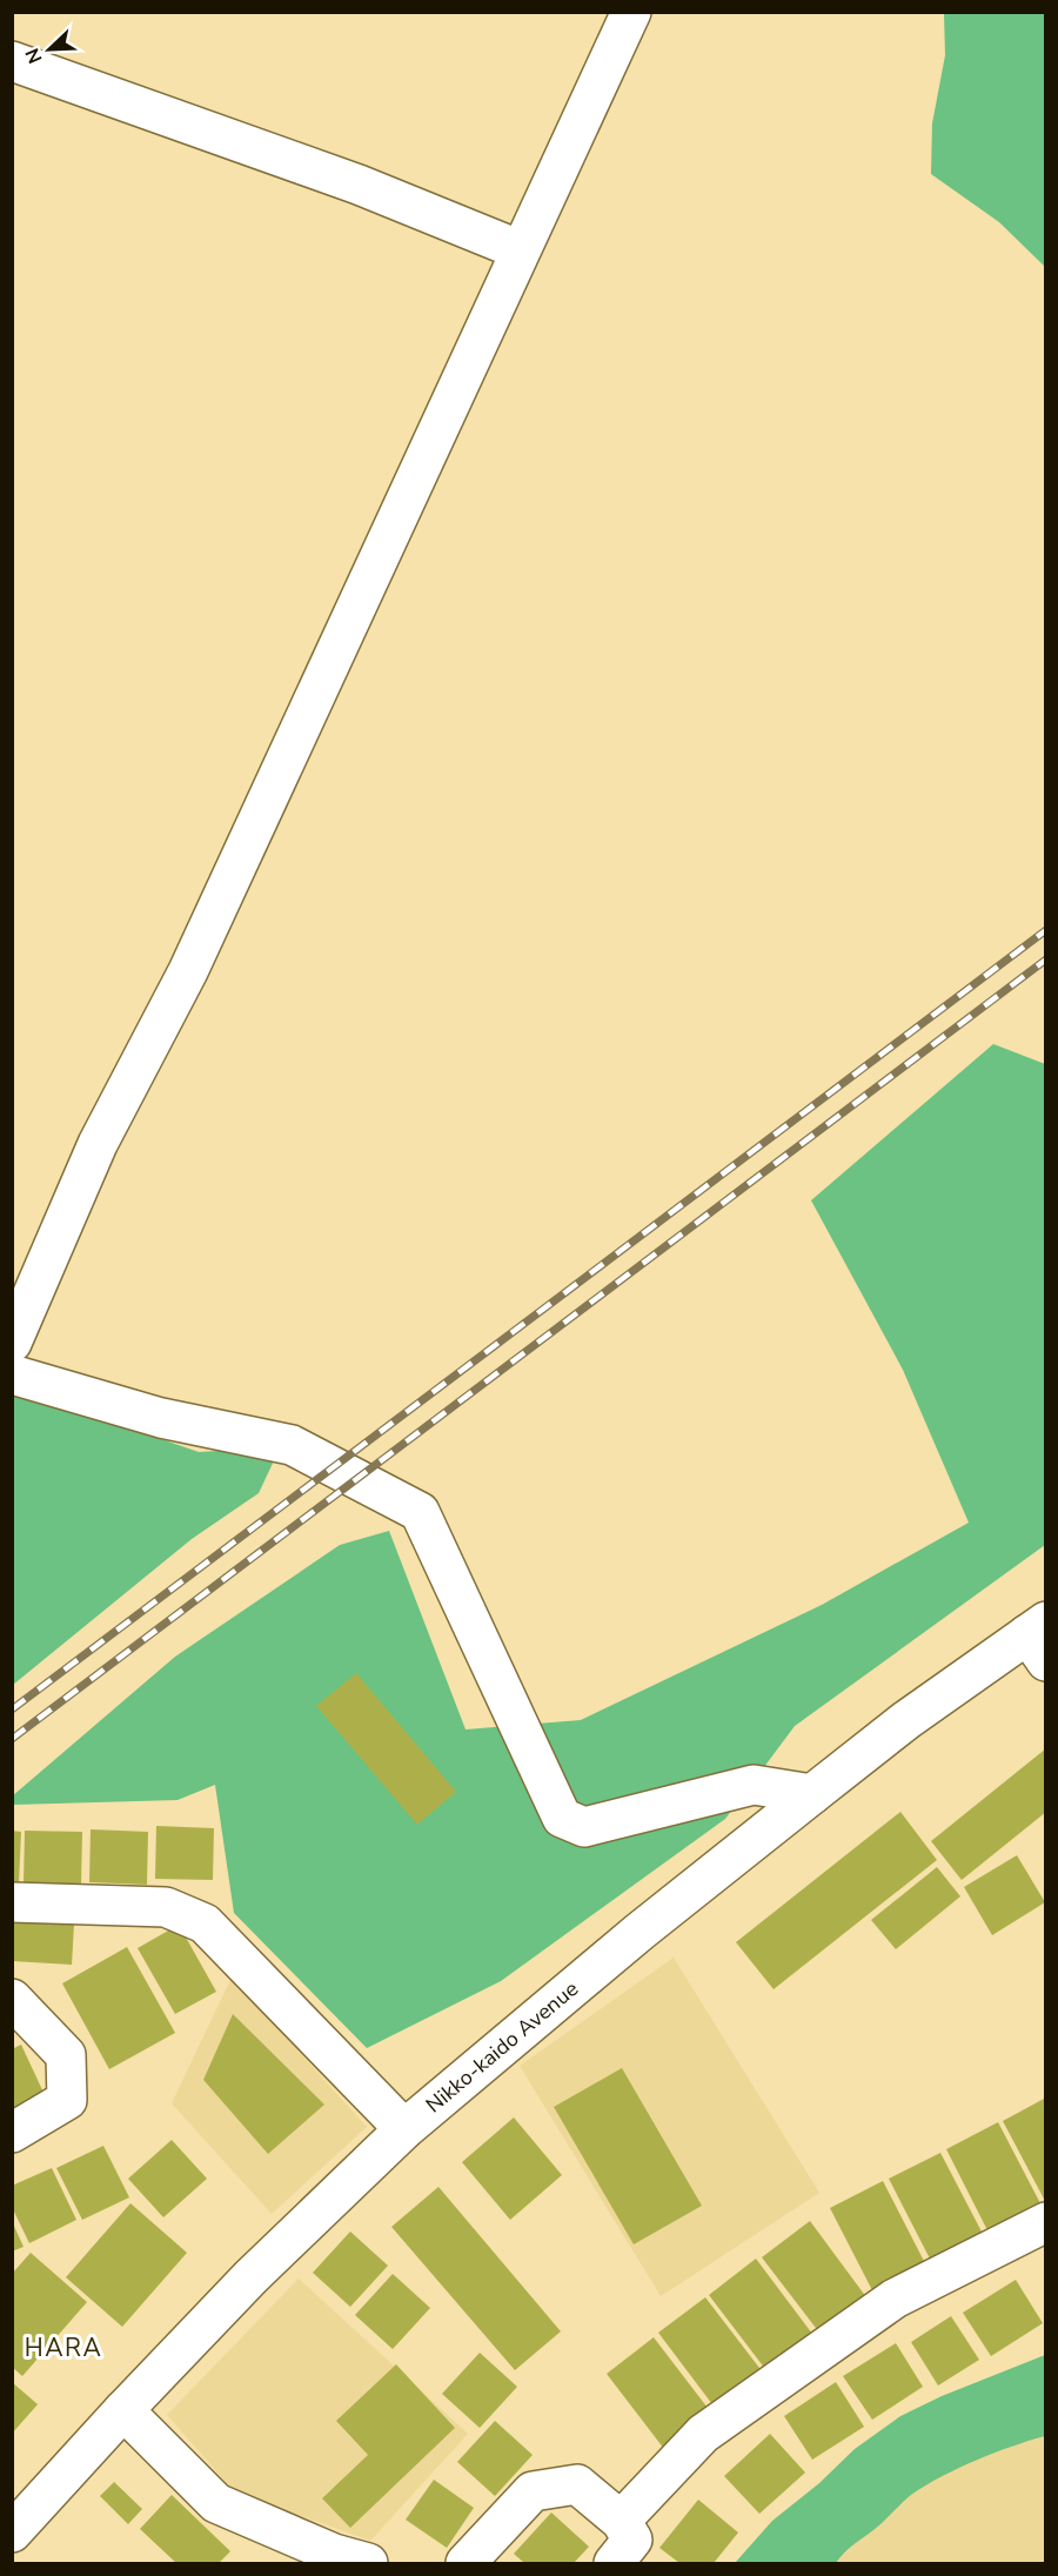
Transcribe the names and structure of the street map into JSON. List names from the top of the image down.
{
  "streets": {
    "street": ["Nikko-kaido Avenue"]
  },
  "districts": ["HARA"],
  "north": "bottom left"
}
